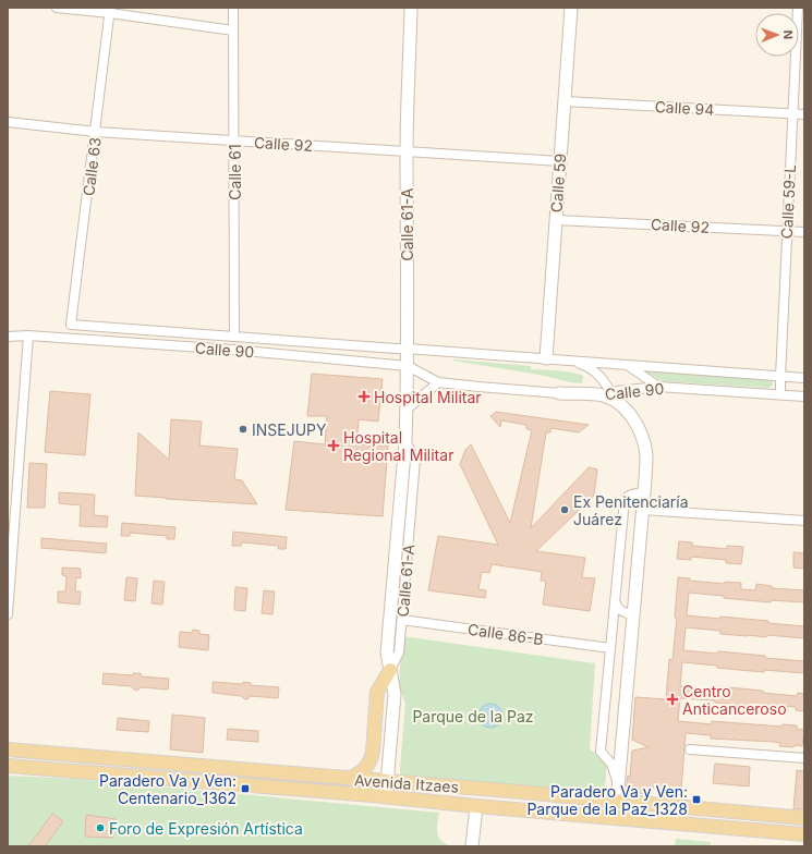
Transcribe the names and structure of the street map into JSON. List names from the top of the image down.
{
  "streets": {
    "main road": ["Avenida Itzaes"],
    "street": [
      "Calle 94",
      "Calle 92",
      "Calle 63",
      "Calle 61",
      "Calle 59",
      "Calle 59-L",
      "Calle 61-A",
      "Calle 90",
      "Calle 86-B"
    ]
  },
  "crossings": [
    ["Calle 94", "Calle 59"],
    ["Calle 94", "Calle 59-L"],
    ["Calle 92", "Calle 63"],
    ["Calle 92", "Calle 61"],
    ["Calle 92", "Calle 59"],
    ["Calle 92", "Calle 59-L"],
    ["Calle 92", "Calle 61-A"],
    ["Calle 63", "Calle 90"],
    ["Calle 61", "Calle 90"],
    ["Calle 59", "Calle 90"],
    ["Calle 59-L", "Calle 90"],
    ["Calle 61-A", "Calle 90"],
    ["Calle 61-A", "Calle 86-B"],
    ["Calle 61-A", "Avenida Itzaes"]
  ],
  "parks": ["Parque de la Paz"],
  "places": {
    "health": ["Hospital Militar", "Hospital Regional Militar", "Centro Anticanceroso"],
    "other": ["INSEJUPY", "Ex Penitenciaría Juárez", "Foro de Expresión Artística"],
    "transit": ["Paradero Va y Ven: Centenario_1362", "Paradero Va y Ven: Parque de la Paz_1328"]
  },
  "north": "right"
}
